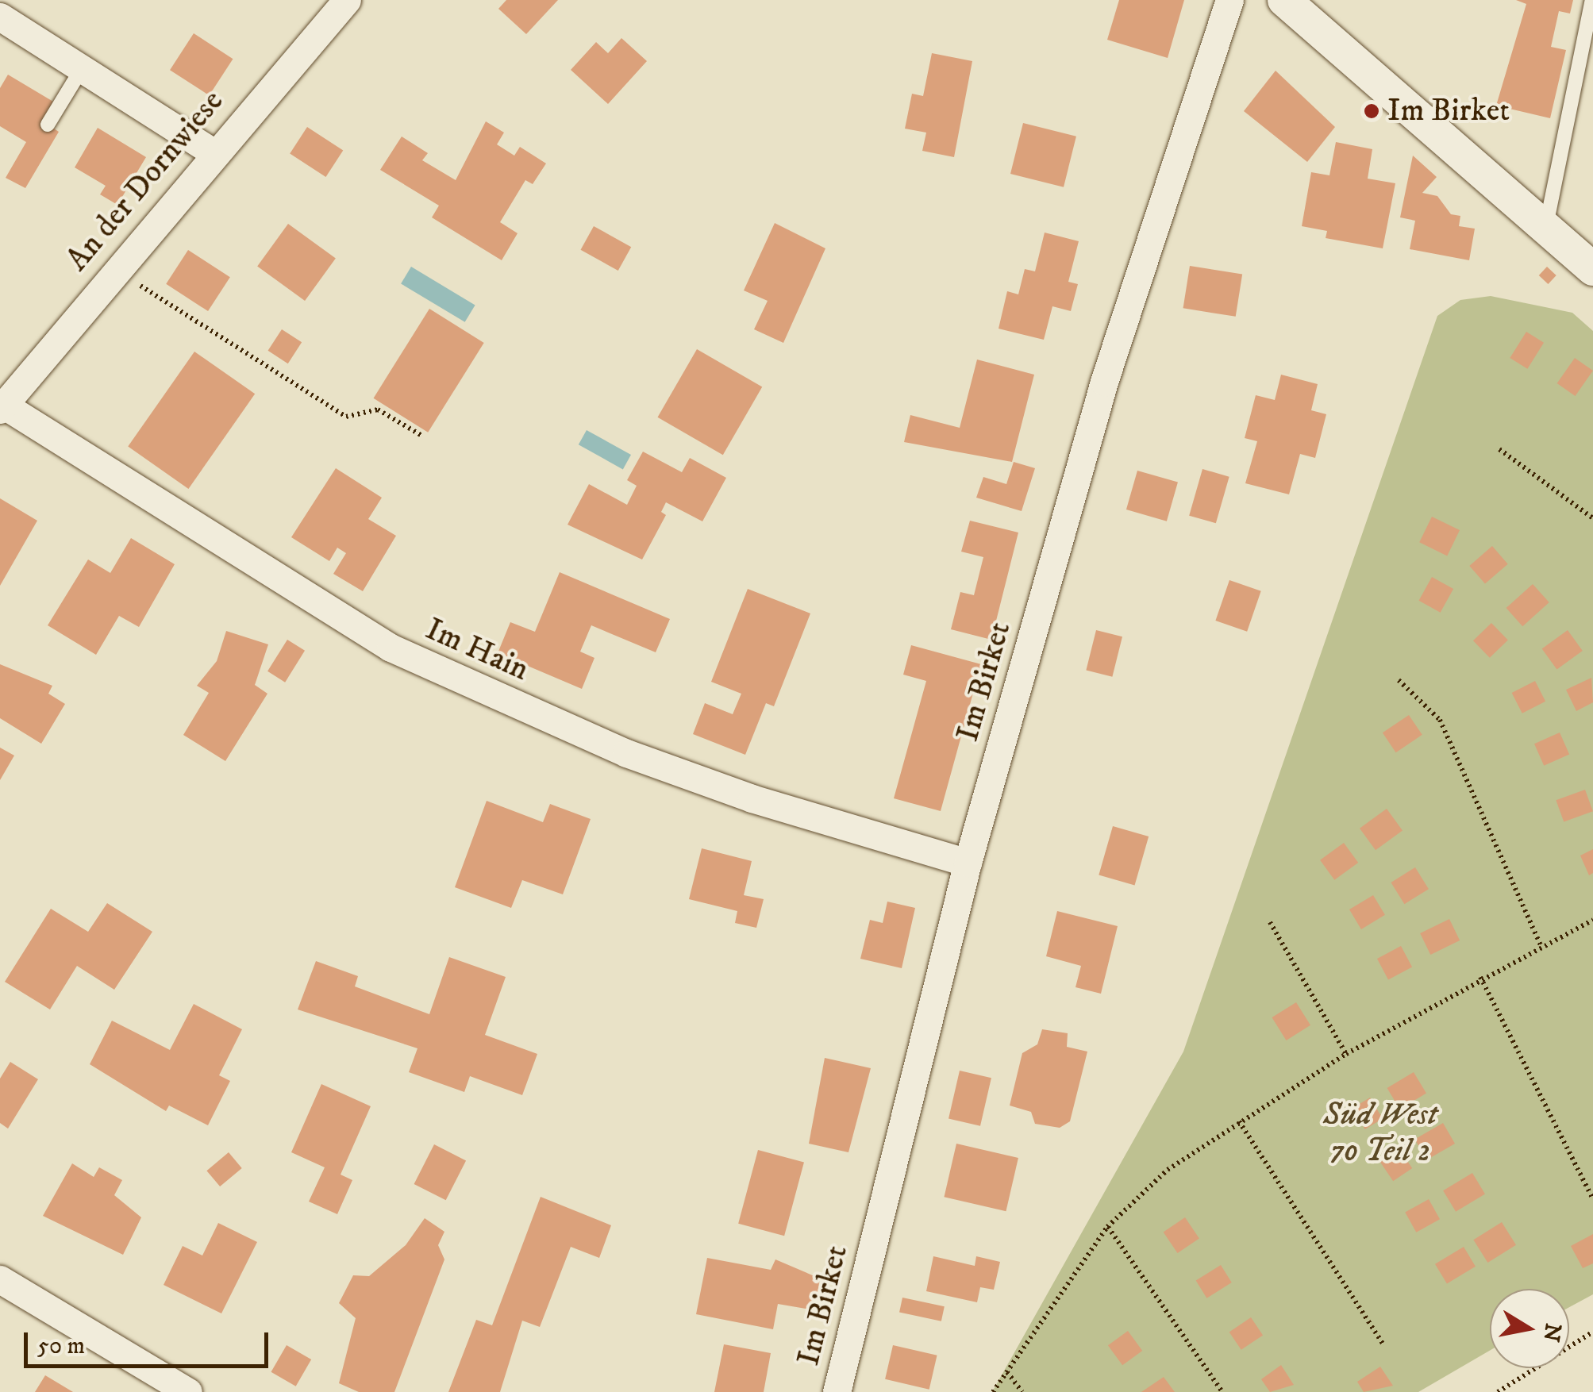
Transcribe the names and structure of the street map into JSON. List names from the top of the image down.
{
  "streets": {
    "street": ["An der Dornwiese", "Im Hain", "Im Birket"]
  },
  "crossings": [
    ["An der Dornwiese", "Im Hain"],
    ["Im Hain", "Im Birket"]
  ],
  "parks": ["Süd West 70 Teil 2"],
  "places": ["Im Birket"],
  "scale_bar": "50 m",
  "north": "right"
}
